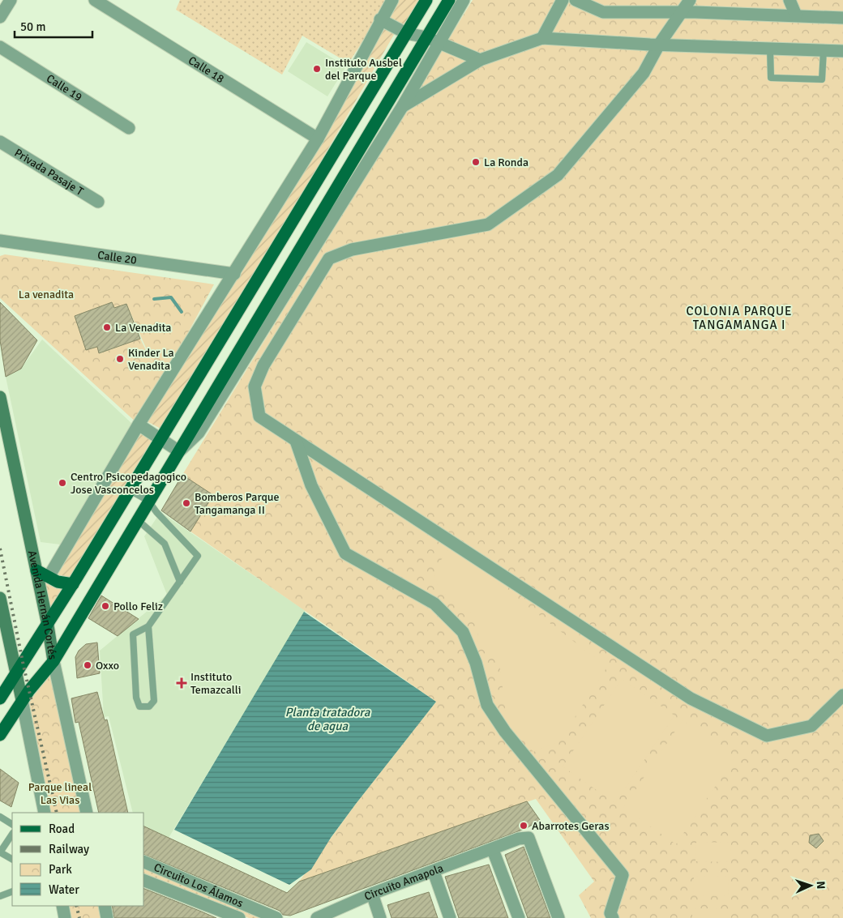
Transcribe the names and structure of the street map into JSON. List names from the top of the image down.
{
  "streets": {
    "main road": ["Avenida Hernán Cortés"],
    "street": [
      "Calle 18",
      "Calle 19",
      "Privada Pasaje T",
      "Calle 20",
      "Circuito Amapola",
      "Circuito Los Álamos"
    ]
  },
  "districts": ["COLONIA PARQUE TANGAMANGA I"],
  "water": ["Planta tratadora de agua"],
  "parks": ["La venadita", "Parque lineal Las Vias"],
  "places": {
    "other": [
      "Instituto Ausbel del Parque",
      "La Ronda",
      "La Venadita",
      "Kinder La Venadita",
      "Centro Psicopedagogico Jose Vasconcelos",
      "Bomberos Parque Tangamanga II",
      "Pollo Feliz",
      "Oxxo",
      "Abarrotes Geras"
    ],
    "health": ["Instituto Temazcalli"]
  },
  "legend": [
    "Road",
    "Railway",
    "Park",
    "Water"
  ],
  "scale_bar": "50 m",
  "north": "right"
}
